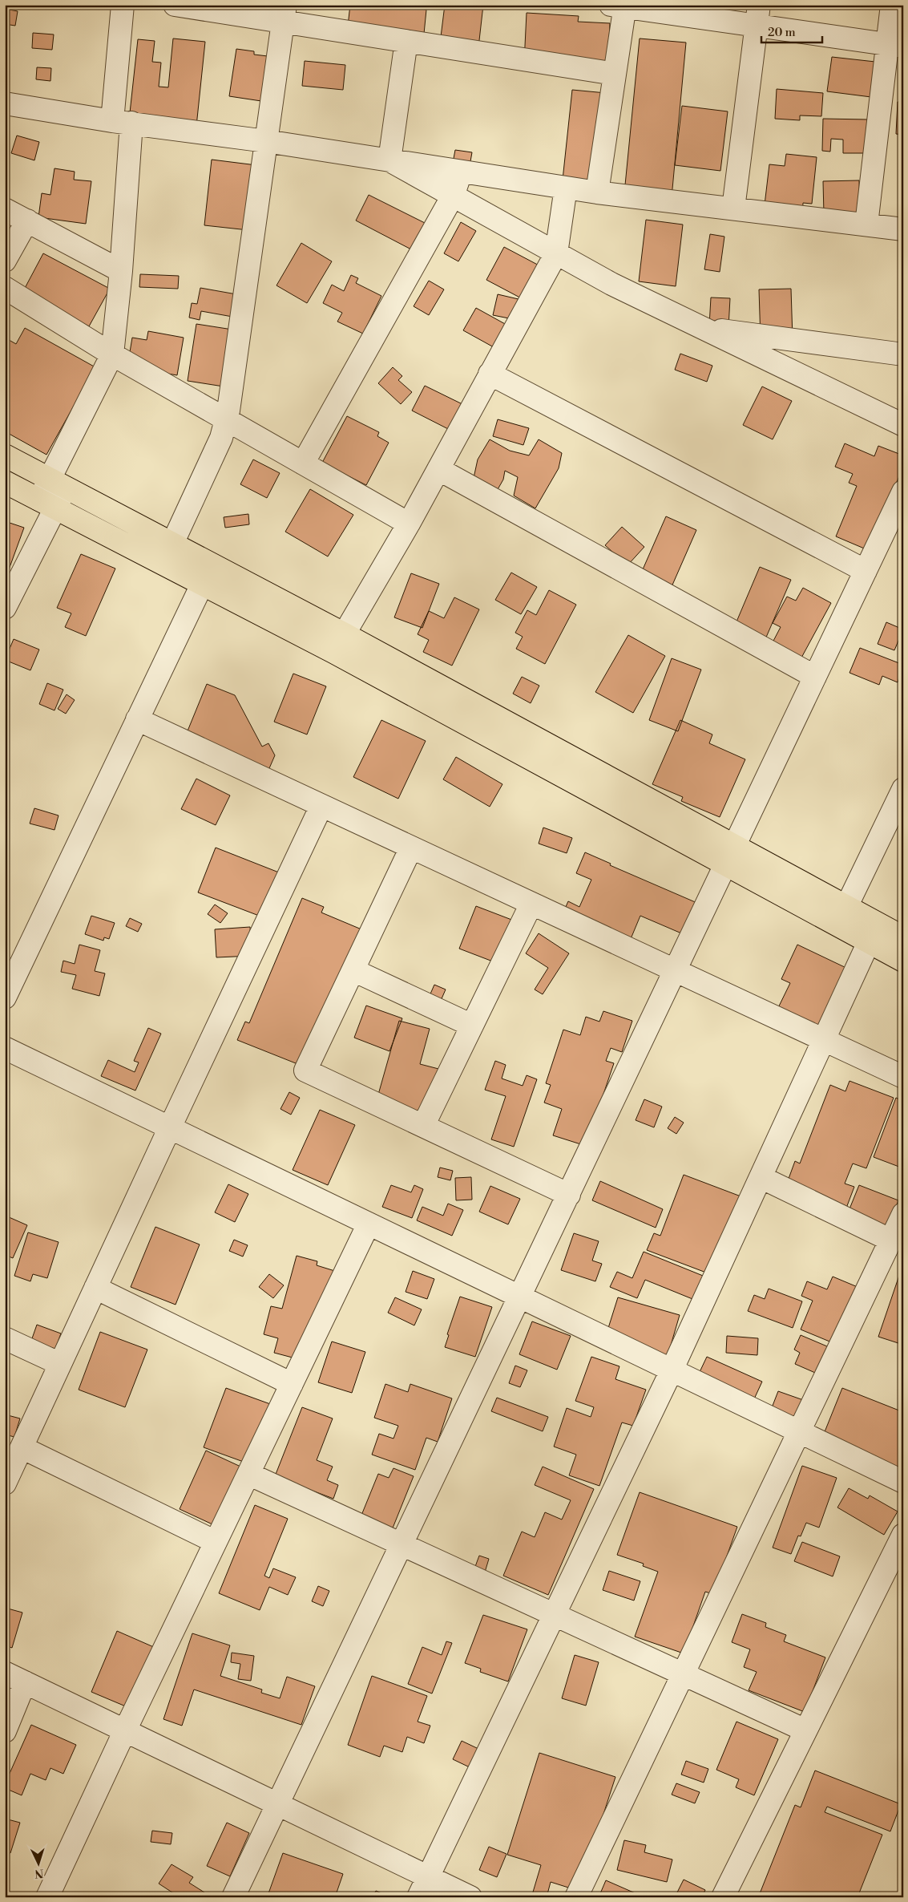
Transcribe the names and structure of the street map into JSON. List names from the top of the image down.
{
  "scale_bar": "20 m",
  "north": "bottom"
}
